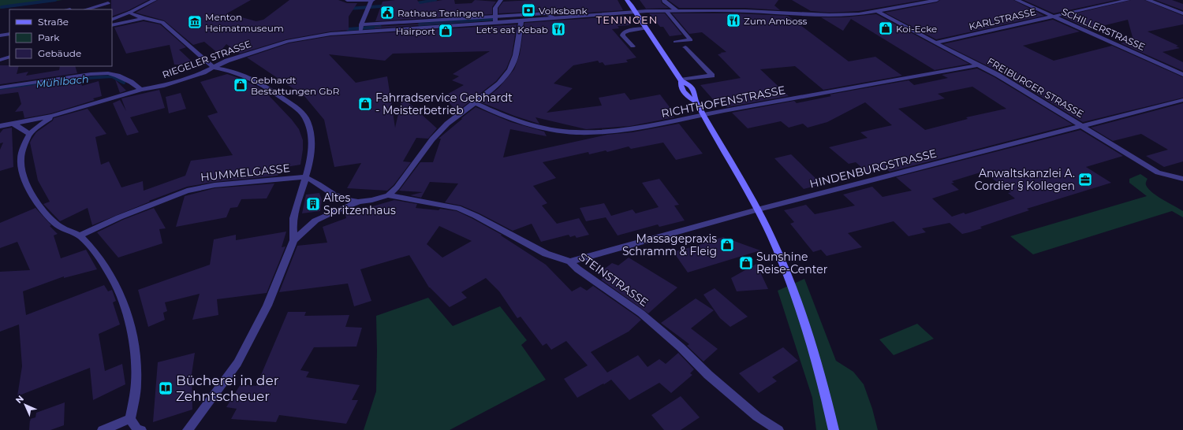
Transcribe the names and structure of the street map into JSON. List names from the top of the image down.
{
  "streets": {
    "street": [
      "KARLSTRASSE",
      "SCHILLERSTRASSE",
      "RIEGELER STRASSE",
      "FREIBURGER STRASSE",
      "RICHTHOFENSTRASSE",
      "HINDENBURGSTRASSE",
      "HUMMELGASSE",
      "STEINSTRASSE"
    ]
  },
  "crossings": [
    ["KARLSTRASSE", "SCHILLERSTRASSE"],
    ["KARLSTRASSE", "FREIBURGER STRASSE"],
    ["RIEGELER STRASSE", "FREIBURGER STRASSE"],
    ["FREIBURGER STRASSE", "RICHTHOFENSTRASSE"],
    ["FREIBURGER STRASSE", "HINDENBURGSTRASSE"],
    ["HINDENBURGSTRASSE", "STEINSTRASSE"]
  ],
  "districts": ["TENINGEN"],
  "water": ["Mühlbach"],
  "places": {
    "bank": ["Volksbank"],
    "public building": ["Rathaus Teningen"],
    "restaurant": ["Zum Amboss", "Let's eat Kebab"],
    "museum": ["Menton Heimatmuseum"],
    "shop": [
      "Koi-Ecke",
      "Hairport",
      "Gebhardt Bestattungen GbR",
      "Fahrradservice Gebhardt - Meisterbetrieb",
      "Massagepraxis Schramm & Fleig",
      "Sunshine Reise-Center"
    ],
    "office": ["Anwaltskanzlei A. Cordier § Kollegen"],
    "building": ["Altes Spritzenhaus"],
    "library": ["Bücherei in der Zehntscheuer"]
  },
  "legend": ["Straße", "Park", "Gebäude"],
  "north": "top left"
}
